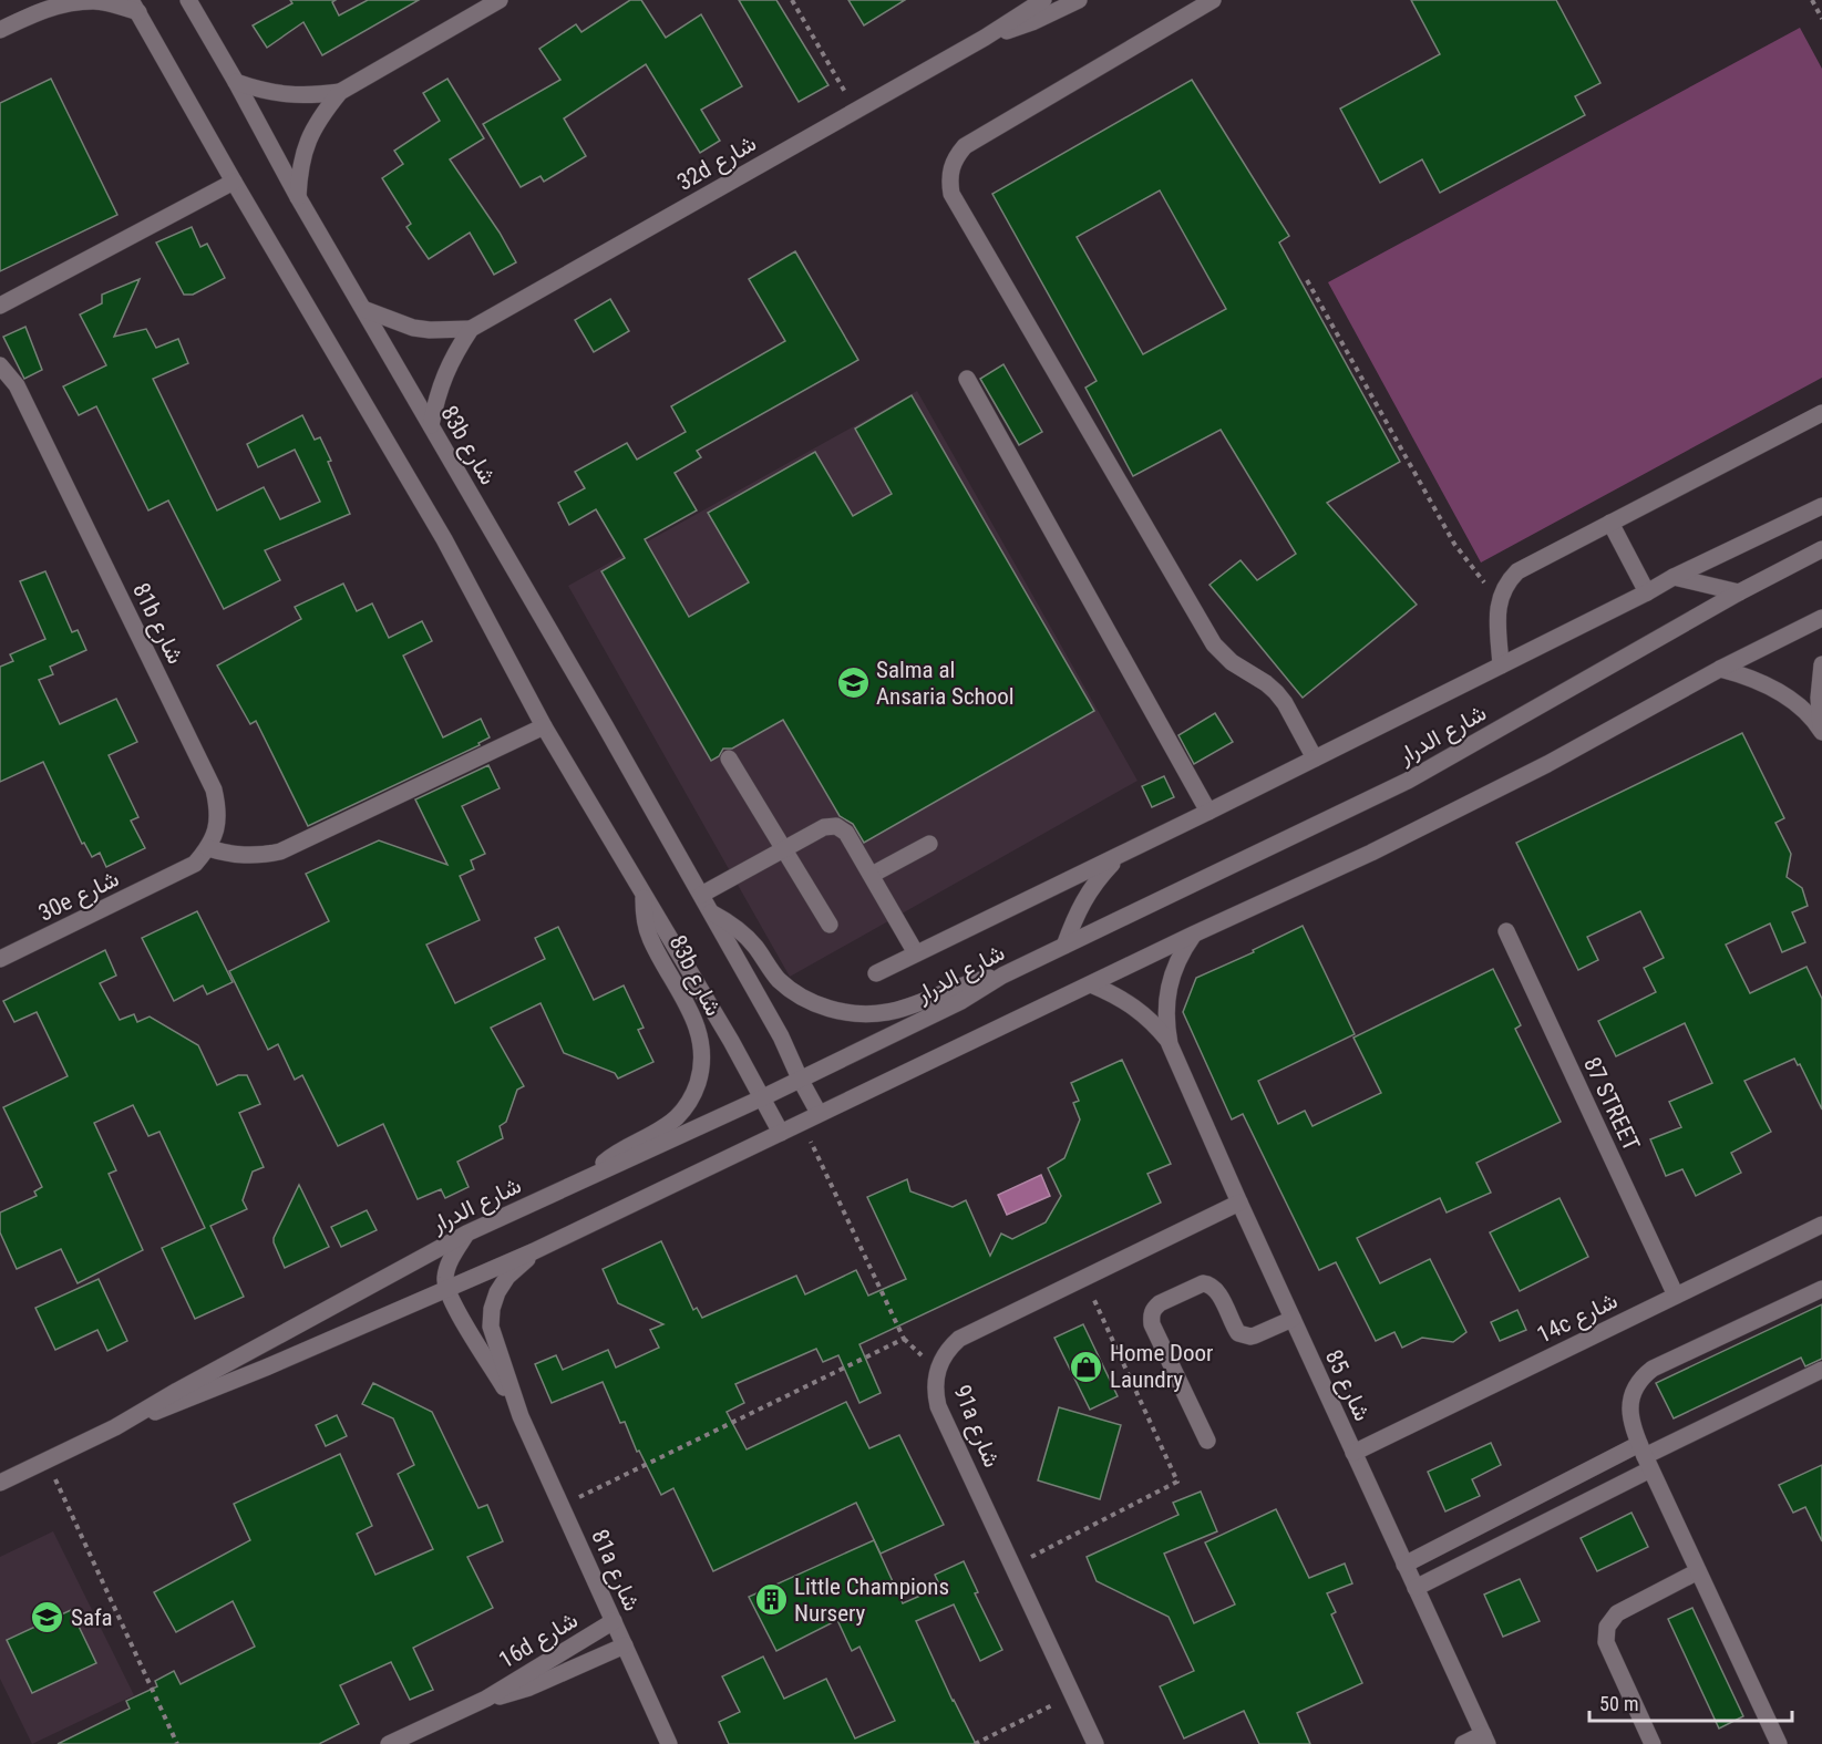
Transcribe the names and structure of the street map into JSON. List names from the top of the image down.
{
  "streets": {
    "street": [
      "32d شارع",
      "83b شارع",
      "81b شارع",
      "شارع الدرار",
      "30e شارع",
      "87 STREET",
      "14c شارع",
      "شارع 85",
      "91a شارع",
      "81a شارع",
      "16d شارع"
    ]
  },
  "crossings": [
    ["32d شارع", "83b شارع"],
    ["83b شارع", "شارع الدرار"],
    ["81b شارع", "30e شارع"],
    ["شارع الدرار", "شارع 85"],
    ["شارع الدرار", "81a شارع"],
    ["87 STREET", "14c شارع"],
    ["14c شارع", "شارع 85"],
    ["شارع 85", "91a شارع"],
    ["81a شارع", "16d شارع"]
  ],
  "places": {
    "school or university": ["Salma al Ansaria School", "Safa"],
    "shop": ["Home Door Laundry"],
    "building": ["Little Champions Nursery"]
  },
  "scale_bar": "50 m"
}
